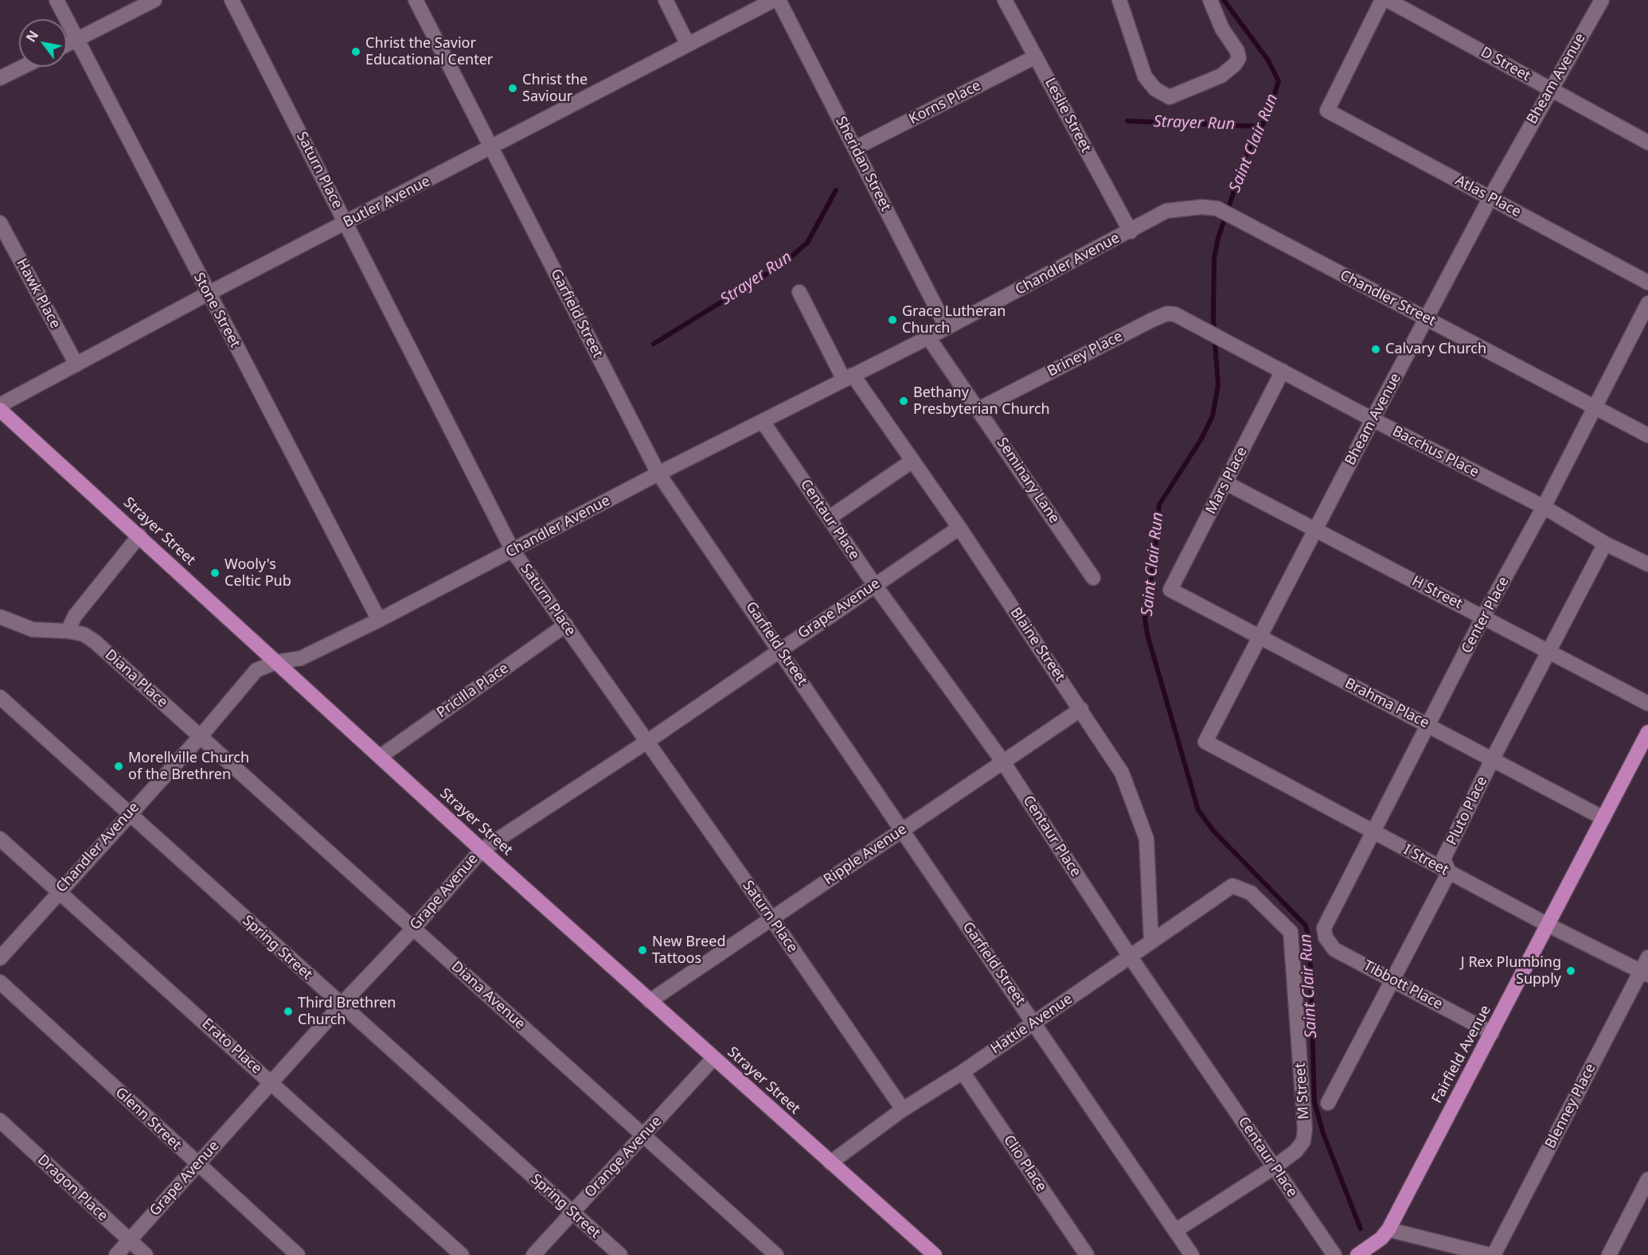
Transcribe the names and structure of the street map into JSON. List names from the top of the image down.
{
  "streets": {
    "highway": ["Strayer Street", "Fairfield Avenue"],
    "street": [
      "D Street",
      "Bheam Avenue",
      "Korns Place",
      "Leslie Street",
      "Sheridan Street",
      "Saturn Place",
      "Atlas Place",
      "Butler Avenue",
      "Chandler Avenue",
      "Hawk Place",
      "Chandler Street",
      "Stone Street",
      "Garfield Street",
      "Briney Place",
      "Bacchus Place",
      "Seminary Lane",
      "Mars Place",
      "Centaur Place",
      "H Street",
      "Grape Avenue",
      "Center Place",
      "Blaine Street",
      "Diana Place",
      "Pricilla Place",
      "Brahma Place",
      "Pluto Place",
      "Ripple Avenue",
      "I Street",
      "Spring Street",
      "Tibbott Place",
      "Diana Avenue",
      "Hattie Avenue",
      "Erato Place",
      "M Street",
      "Blenney Place",
      "Glenn Street",
      "Orange Avenue",
      "Clio Place",
      "Dragon Place"
    ]
  },
  "crossings": [
    ["D Street", "Bheam Avenue"],
    ["Bheam Avenue", "Atlas Place"],
    ["Bheam Avenue", "Chandler Street"],
    ["Bheam Avenue", "Bacchus Place"],
    ["Bheam Avenue", "H Street"],
    ["Bheam Avenue", "Brahma Place"],
    ["Bheam Avenue", "I Street"],
    ["Korns Place", "Leslie Street"],
    ["Korns Place", "Sheridan Street"],
    ["Leslie Street", "Chandler Avenue"],
    ["Sheridan Street", "Chandler Avenue"],
    ["Saturn Place", "Butler Avenue"],
    ["Saturn Place", "Chandler Avenue"],
    ["Saturn Place", "Grape Avenue"],
    ["Saturn Place", "Pricilla Place"],
    ["Saturn Place", "Ripple Avenue"],
    ["Saturn Place", "Hattie Avenue"],
    ["Butler Avenue", "Hawk Place"],
    ["Butler Avenue", "Stone Street"],
    ["Butler Avenue", "Garfield Street"],
    ["Chandler Avenue", "Chandler Street"],
    ["Chandler Avenue", "Stone Street"],
    ["Chandler Avenue", "Garfield Street"],
    ["Chandler Avenue", "Seminary Lane"],
    ["Chandler Avenue", "Centaur Place"],
    ["Chandler Avenue", "Strayer Street"],
    ["Chandler Avenue", "Blaine Street"],
    ["Chandler Avenue", "Diana Place"],
    ["Chandler Avenue", "Spring Street"],
    ["Chandler Avenue", "Diana Avenue"],
    ["Chandler Avenue", "Erato Place"],
    ["Chandler Street", "Center Place"],
    ["Garfield Street", "Grape Avenue"],
    ["Garfield Street", "Ripple Avenue"],
    ["Garfield Street", "Hattie Avenue"],
    ["Garfield Street", "M Street"],
    ["Briney Place", "Bacchus Place"],
    ["Briney Place", "Seminary Lane"],
    ["Bacchus Place", "Mars Place"],
    ["Bacchus Place", "Center Place"],
    ["Bacchus Place", "Pluto Place"],
    ["Mars Place", "H Street"],
    ["Mars Place", "Brahma Place"],
    ["Centaur Place", "Grape Avenue"],
    ["Centaur Place", "Ripple Avenue"],
    ["Centaur Place", "Hattie Avenue"],
    ["Centaur Place", "M Street"],
    ["Strayer Street", "Grape Avenue"],
    ["Strayer Street", "Pricilla Place"],
    ["Strayer Street", "Ripple Avenue"],
    ["Strayer Street", "Hattie Avenue"],
    ["Strayer Street", "Orange Avenue"],
    ["H Street", "Center Place"],
    ["H Street", "Pluto Place"],
    ["Grape Avenue", "Blaine Street"],
    ["Grape Avenue", "Spring Street"],
    ["Grape Avenue", "Diana Avenue"],
    ["Grape Avenue", "Erato Place"],
    ["Grape Avenue", "Glenn Street"],
    ["Grape Avenue", "Dragon Place"],
    ["Center Place", "Brahma Place"],
    ["Center Place", "I Street"],
    ["Center Place", "Tibbott Place"],
    ["Blaine Street", "Ripple Avenue"],
    ["Blaine Street", "Hattie Avenue"],
    ["Diana Place", "Diana Avenue"],
    ["Brahma Place", "Pluto Place"],
    ["Brahma Place", "Fairfield Avenue"],
    ["Pluto Place", "I Street"],
    ["I Street", "Fairfield Avenue"],
    ["I Street", "Blenney Place"],
    ["Spring Street", "Orange Avenue"],
    ["Tibbott Place", "Fairfield Avenue"],
    ["Diana Avenue", "Orange Avenue"],
    ["Hattie Avenue", "M Street"],
    ["Hattie Avenue", "Clio Place"]
  ],
  "water": ["Strayer Run", "Saint Clair Run"],
  "places": [
    "Christ the Savior Educational Center",
    "Christ the Saviour",
    "Grace Lutheran Church",
    "Calvary Church",
    "Bethany Presbyterian Church",
    "Wooly's Celtic Pub",
    "Morellville Church of the Brethren",
    "New Breed Tattoos",
    "J Rex Plumbing Supply",
    "Third Brethren Church"
  ],
  "north": "top left"
}
